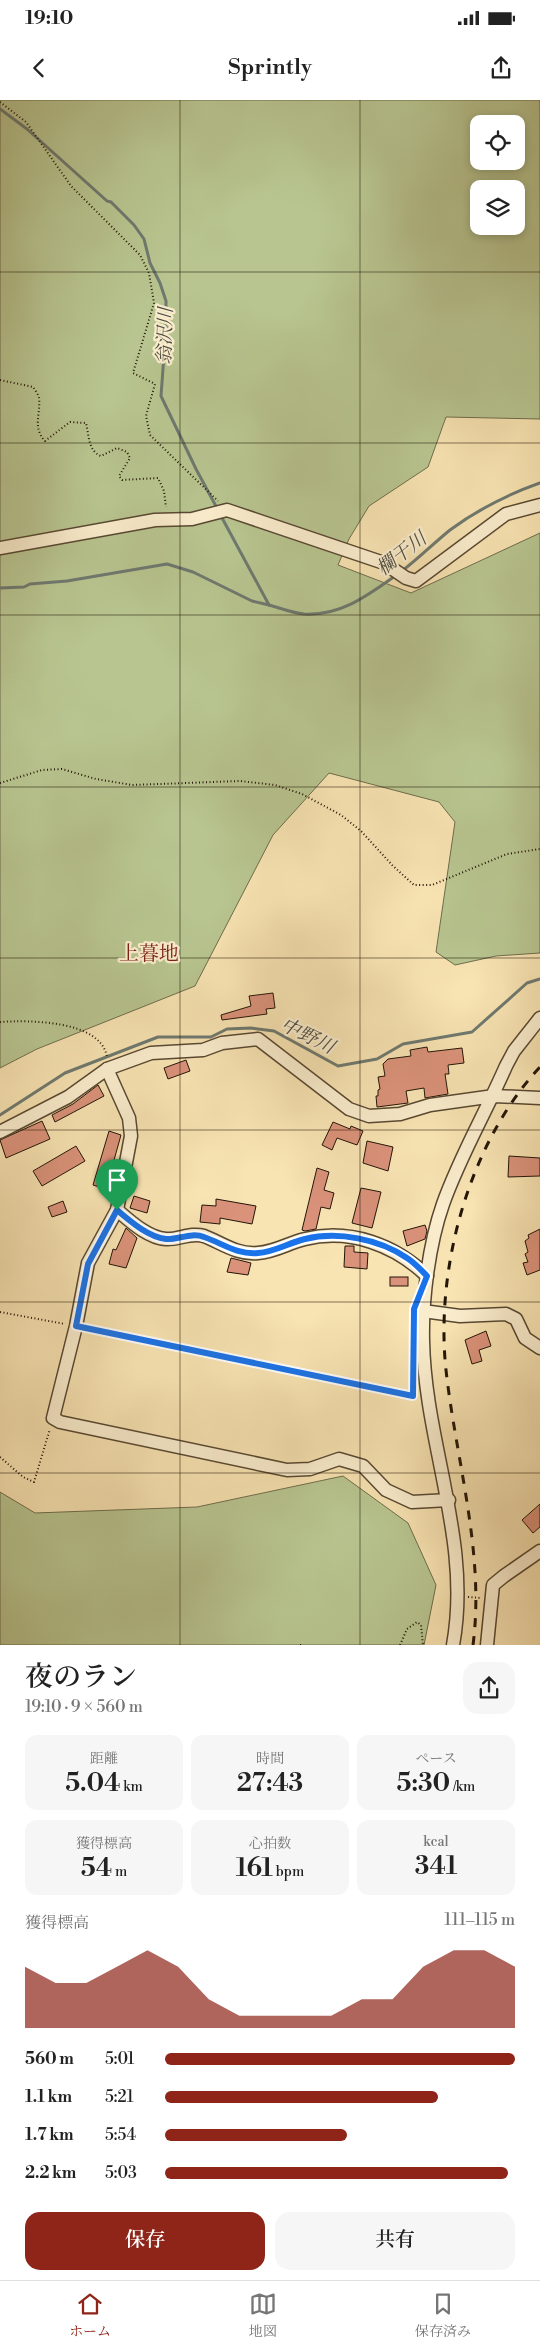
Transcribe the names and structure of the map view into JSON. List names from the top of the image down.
{
  "districts": ["上暮地"],
  "water": ["翁沢川", "欄干川", "中野川"],
  "page": {
    "status": "19:10",
    "header": "Sprintly",
    "heading": ["夜のラン", "19:10 · 9 × 560 m"],
    "stats": [
      ["距離", "5.04 km"],
      ["時間", "27:43"],
      ["ペース", "5:30 /km"],
      ["獲得標高", "54 m"],
      ["心拍数", "161 bpm"],
      ["kcal", "341"]
    ],
    "chart": ["獲得標高", "111–115 m"],
    "list": [
      {
        "name": "560 m",
        "note": "5:01"
      },
      {
        "name": "1.1 km",
        "note": "5:21"
      },
      {
        "name": "1.7 km",
        "note": "5:54"
      },
      {
        "name": "2.2 km",
        "note": "5:03"
      }
    ],
    "buttons": ["保存", "共有"],
    "tabs": ["ホーム", "地図", "保存済み"]
  }
}
